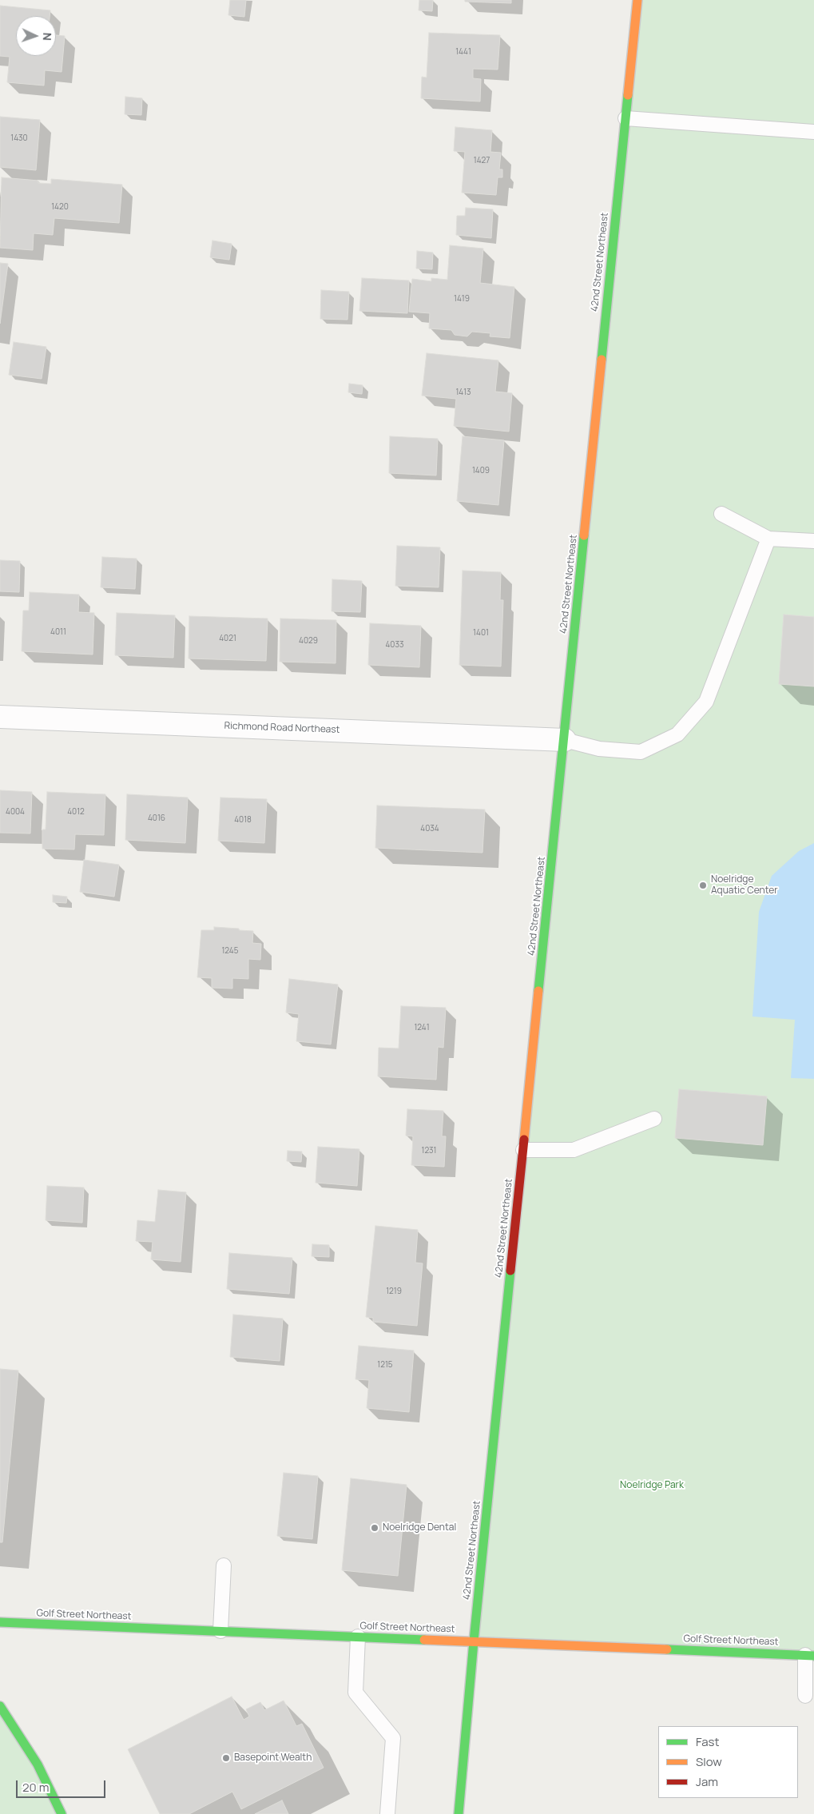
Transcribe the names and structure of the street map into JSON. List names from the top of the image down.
{
  "streets": {
    "street": ["42nd Street Northeast", "Richmond Road Northeast", "Golf Street Northeast"]
  },
  "crossings": [
    ["42nd Street Northeast", "Richmond Road Northeast"],
    ["42nd Street Northeast", "Golf Street Northeast"]
  ],
  "parks": ["Noelridge Park"],
  "places": ["Noelridge Aquatic Center", "Noelridge Dental", "Basepoint Wealth"],
  "house_numbers": [
    "1441",
    "1430",
    "1427",
    "1420",
    "1419",
    "1413",
    "1409",
    "4011",
    "1401",
    "4021",
    "4029",
    "4033",
    "4004",
    "4012",
    "4016",
    "4018",
    "4034",
    "1245",
    "1241",
    "1231",
    "1219",
    "1215"
  ],
  "legend": ["Fast", "Slow", "Jam"],
  "scale_bar": "20 m",
  "north": "right"
}
